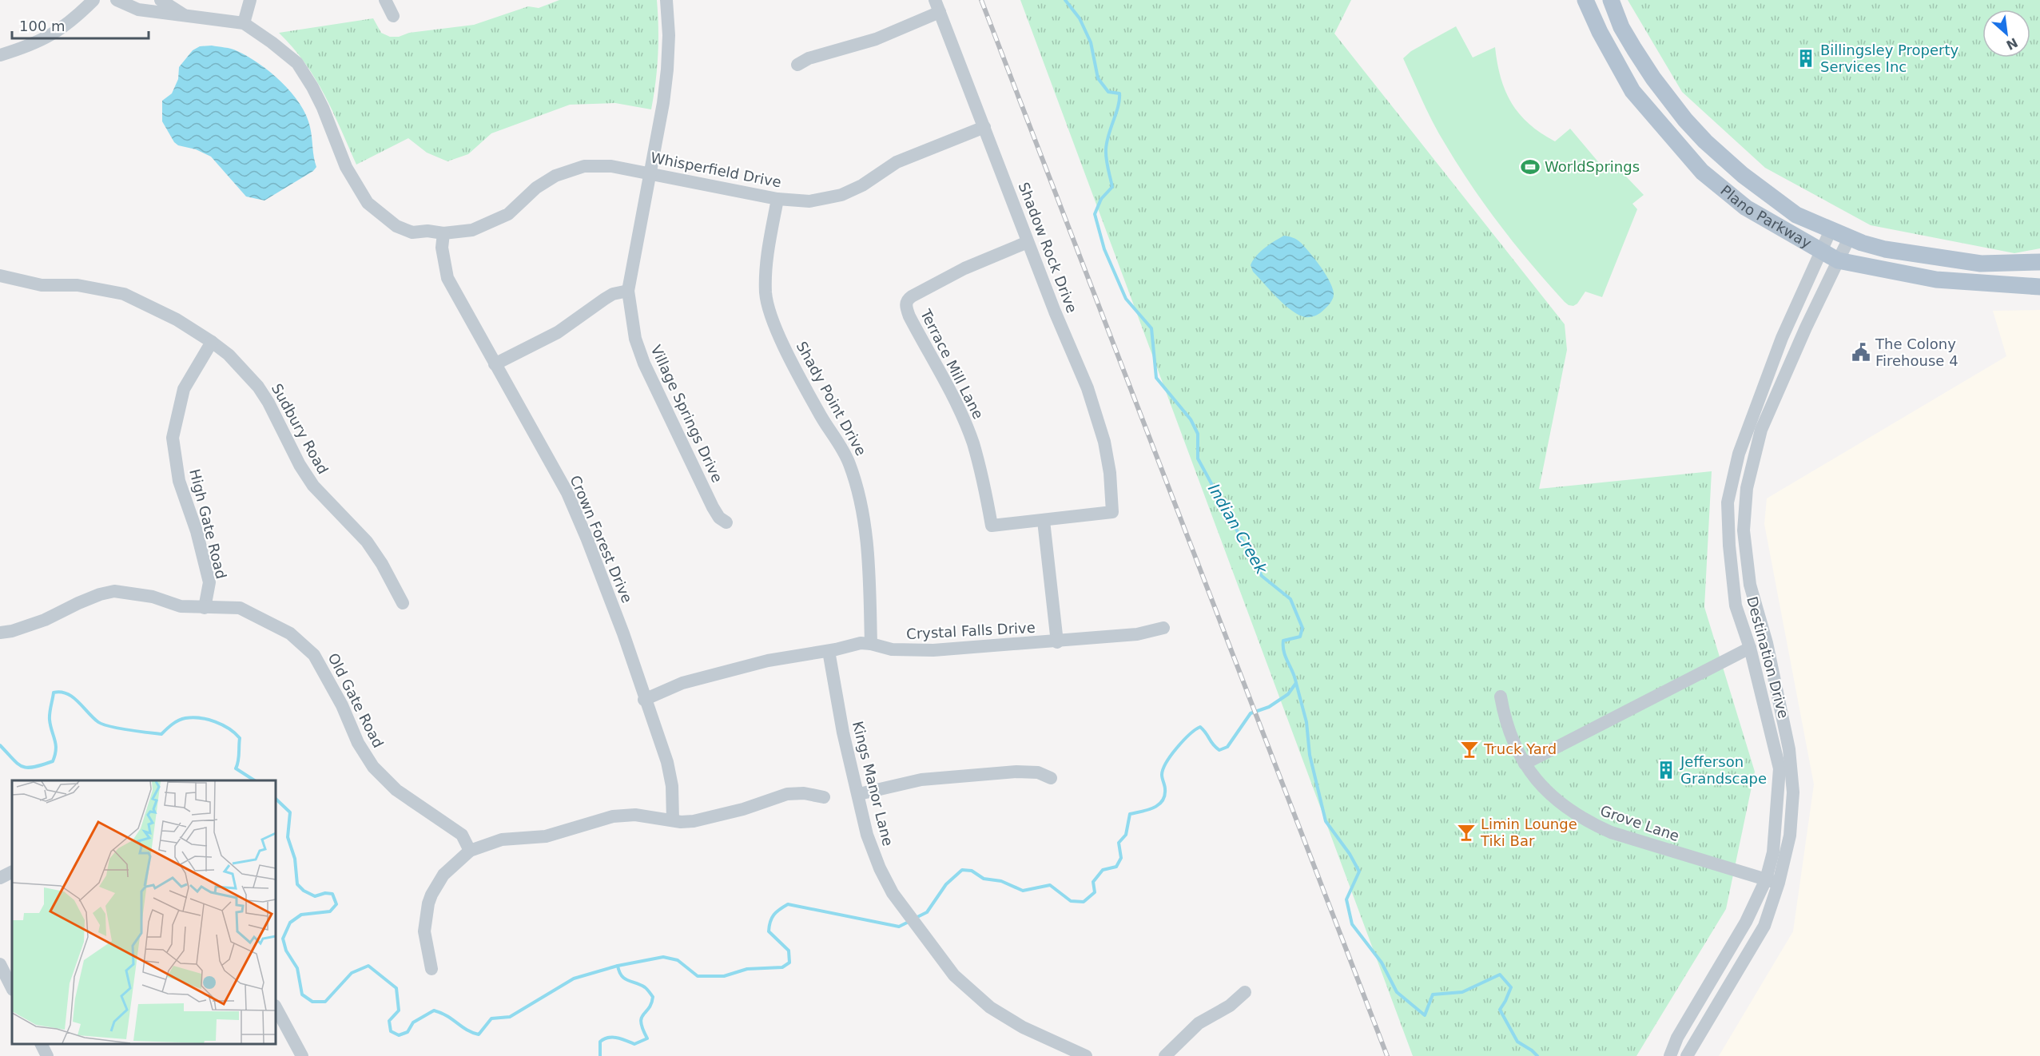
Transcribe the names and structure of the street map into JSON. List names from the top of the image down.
{
  "streets": {
    "main road": ["Plano Parkway"],
    "street": [
      "Whisperfield Drive",
      "Shadow Rock Drive",
      "Terrace Mill Lane",
      "Shady Point Drive",
      "Village Springs Drive",
      "Sudbury Road",
      "High Gate Road",
      "Crown Forest Drive",
      "Crystal Falls Drive",
      "Destination Drive",
      "Old Gate Road",
      "Kings Manor Lane",
      "Grove Lane"
    ]
  },
  "crossings": [
    ["Whisperfield Drive", "Shadow Rock Drive"],
    ["Whisperfield Drive", "Shady Point Drive"],
    ["Whisperfield Drive", "Village Springs Drive"],
    ["Whisperfield Drive", "Crown Forest Drive"],
    ["Plano Parkway", "Destination Drive"],
    ["Shadow Rock Drive", "Terrace Mill Lane"],
    ["Shady Point Drive", "Crystal Falls Drive"],
    ["Sudbury Road", "High Gate Road"],
    ["High Gate Road", "Old Gate Road"],
    ["Crown Forest Drive", "Crystal Falls Drive"],
    ["Crystal Falls Drive", "Kings Manor Lane"],
    ["Destination Drive", "Grove Lane"]
  ],
  "water": ["Indian Creek"],
  "places": {
    "building": ["Billingsley Property Services Inc", "Jefferson Grandscape"],
    "sports": ["WorldSprings"],
    "public building": ["The Colony Firehouse 4"],
    "bar": ["Truck Yard", "Limin Lounge Tiki Bar"]
  },
  "scale_bar": "100 m",
  "north": "bottom right"
}
